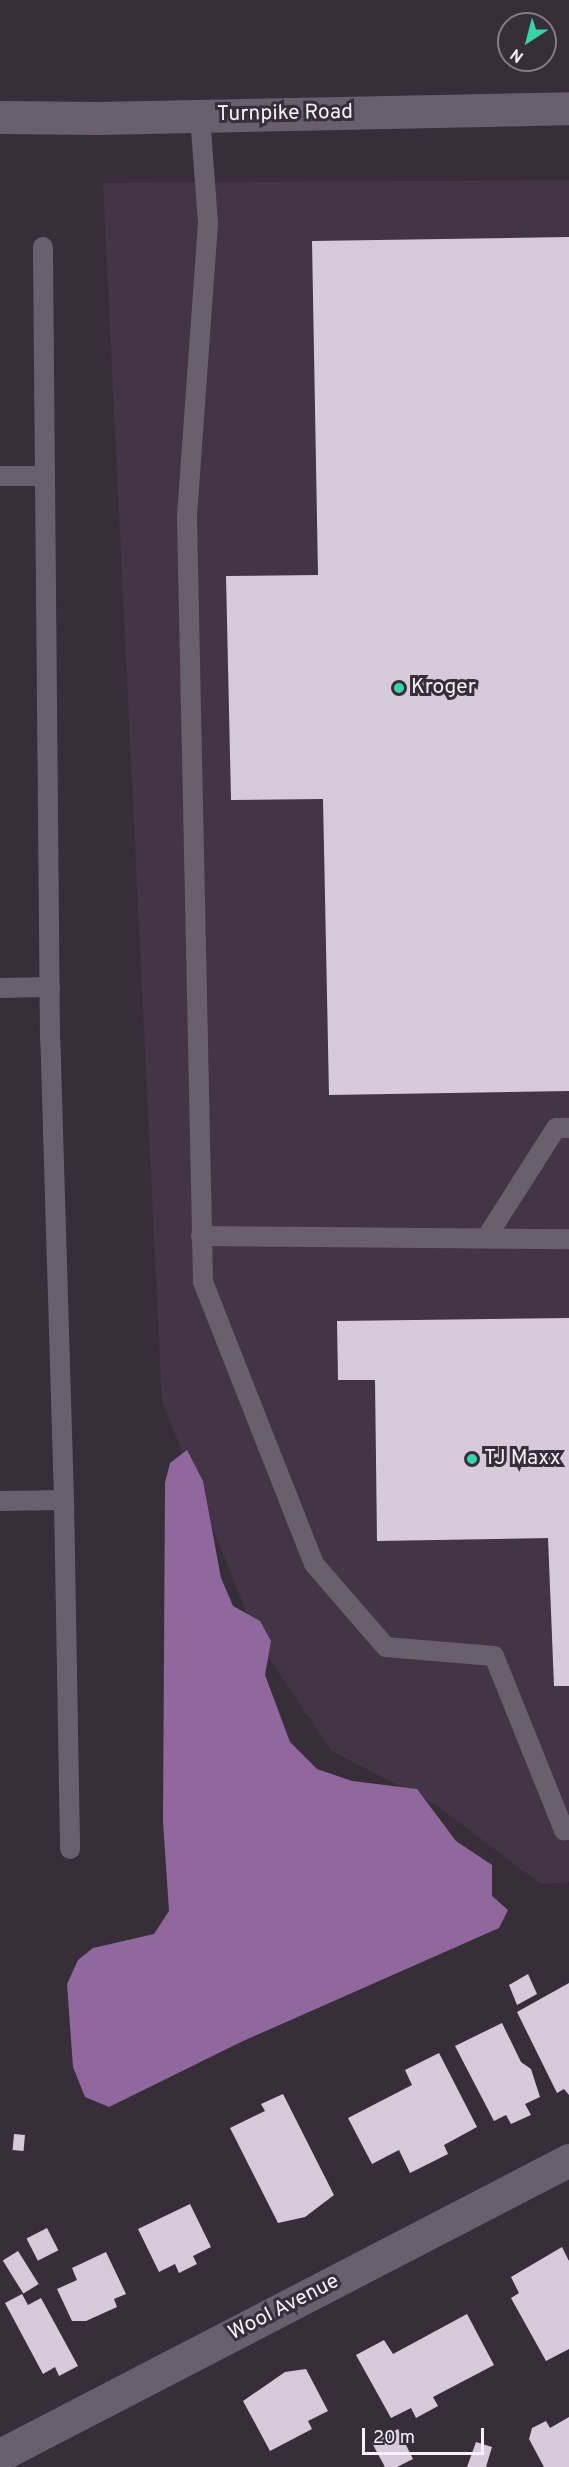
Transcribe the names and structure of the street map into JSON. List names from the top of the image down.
{
  "streets": {
    "street": ["Turnpike Road", "Wool Avenue"]
  },
  "places": ["Kroger", "TJ Maxx"],
  "scale_bar": "20 m",
  "north": "bottom left"
}
